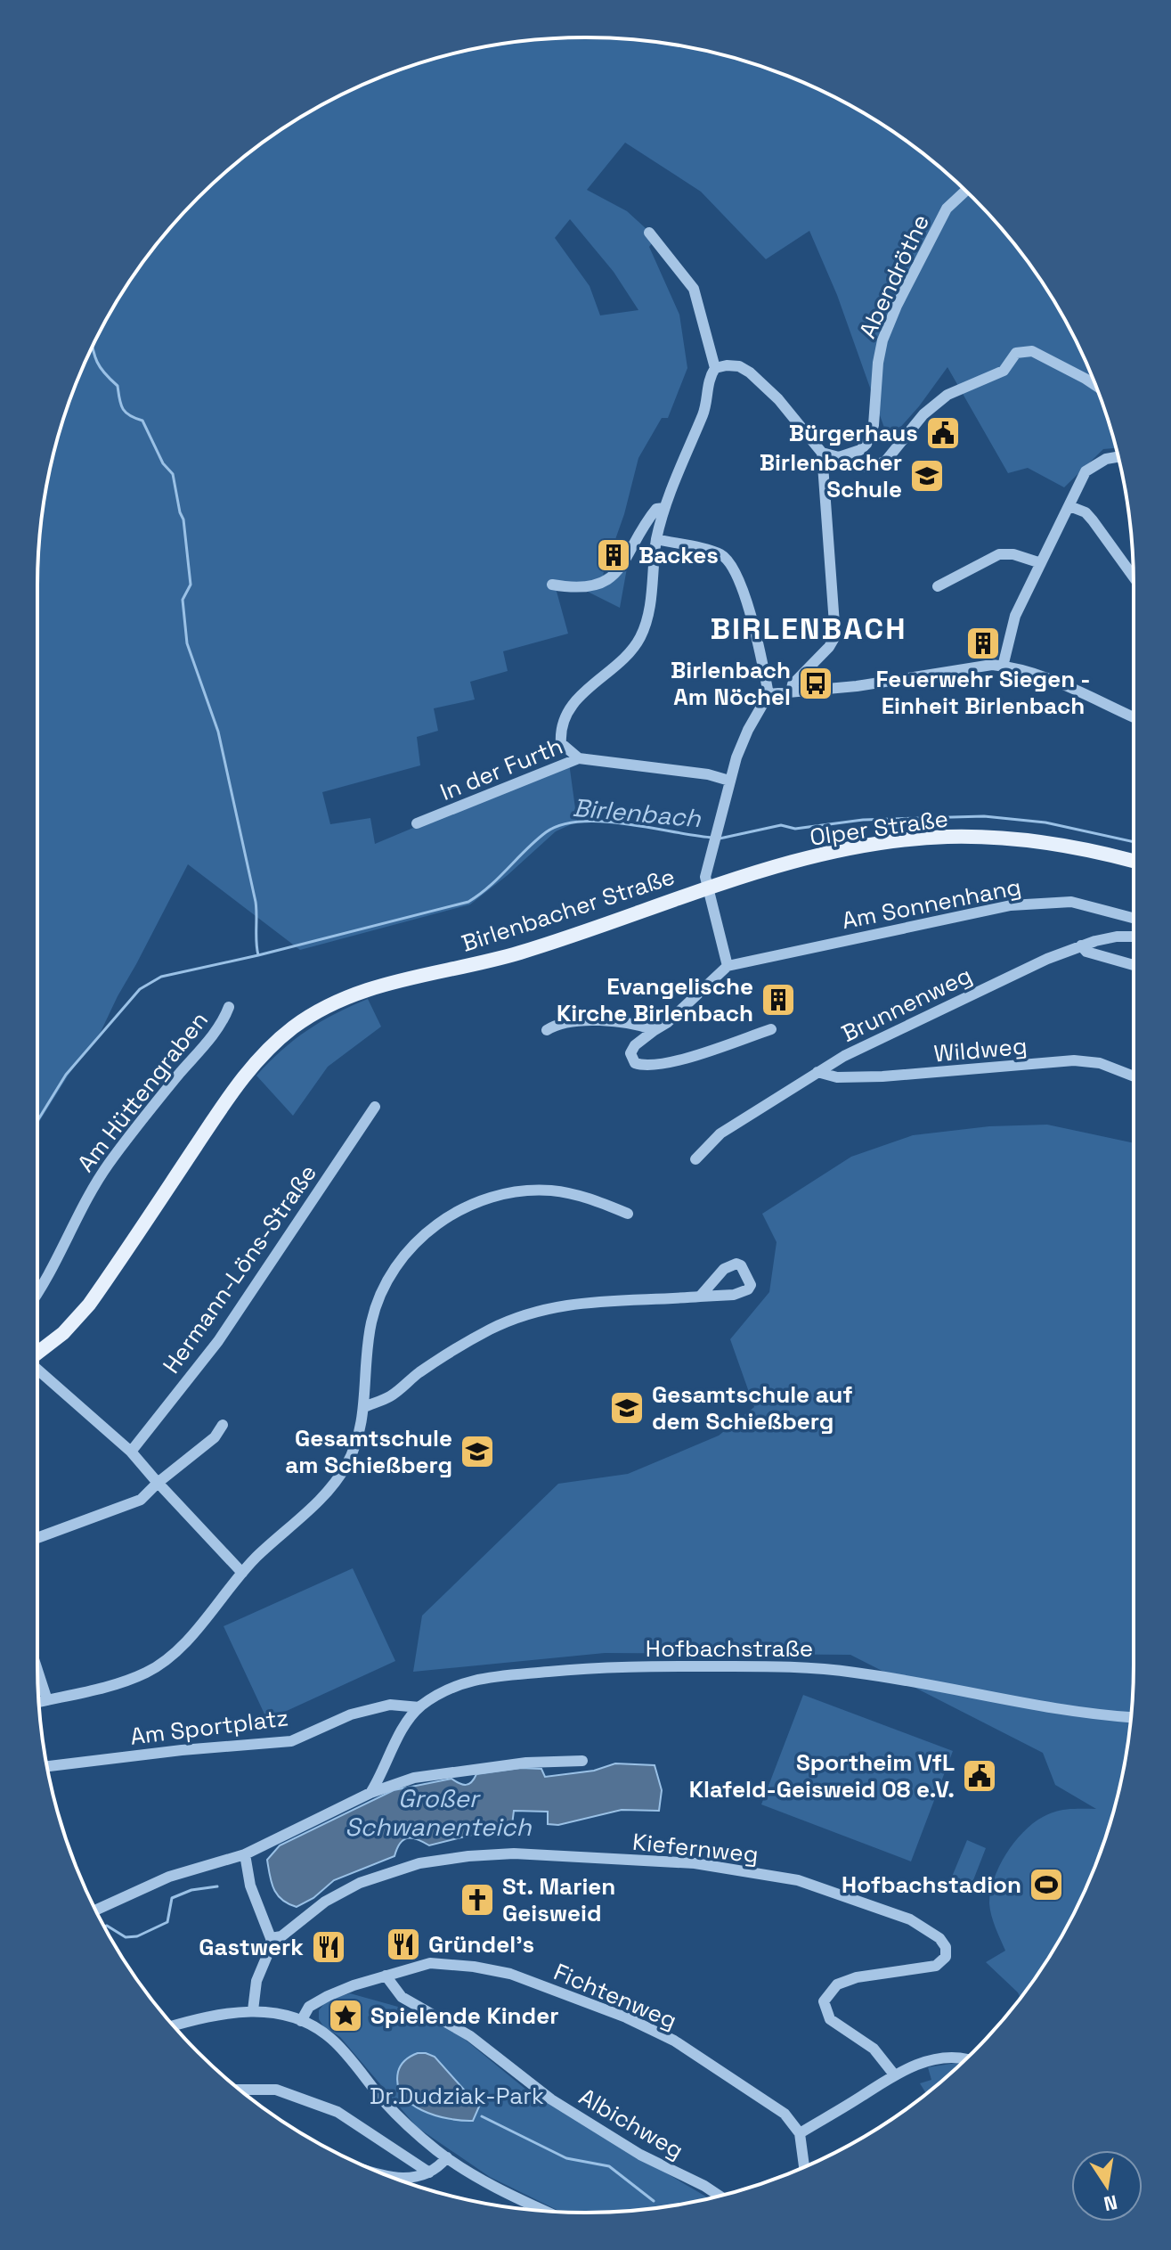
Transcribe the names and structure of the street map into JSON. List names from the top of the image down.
{
  "streets": {
    "main road": ["Olper Straße", "Birlenbacher Straße"],
    "street": [
      "Abendröthe",
      "In der Furth",
      "Am Sonnenhang",
      "Brunnenweg",
      "Wildweg",
      "Am Hüttengraben",
      "Hermann-Löns-Straße",
      "Hofbachstraße",
      "Am Sportplatz",
      "Kiefernweg",
      "Fichtenweg",
      "Albichweg"
    ]
  },
  "crossings": [
    ["In der Furth", "Birlenbacher Straße"],
    ["Olper Straße", "Birlenbacher Straße"],
    ["Brunnenweg", "Wildweg"],
    ["Hofbachstraße", "Am Sportplatz"],
    ["Fichtenweg", "Albichweg"]
  ],
  "districts": ["BIRLENBACH"],
  "water": ["Birlenbach", "Großer Schwanenteich"],
  "parks": ["Dr.Dudziak-Park"],
  "places": {
    "public building": ["Bürgerhaus", "Sportheim VfL Klafeld-Geisweid 08 e.V."],
    "school or university": ["Birlenbacher Schule", "Gesamtschule auf dem Schießberg", "Gesamtschule am Schießberg"],
    "building": ["Backes", "Feuerwehr Siegen - Einheit Birlenbach", "Evangelische Kirche Birlenbach"],
    "bus stop": ["Birlenbach Am Nöchel"],
    "sports": ["Hofbachstadion"],
    "church": ["St. Marien Geisweid"],
    "restaurant": ["Gründel's", "Gastwerk"],
    "place": ["Spielende Kinder"]
  },
  "north": "bottom"
}
